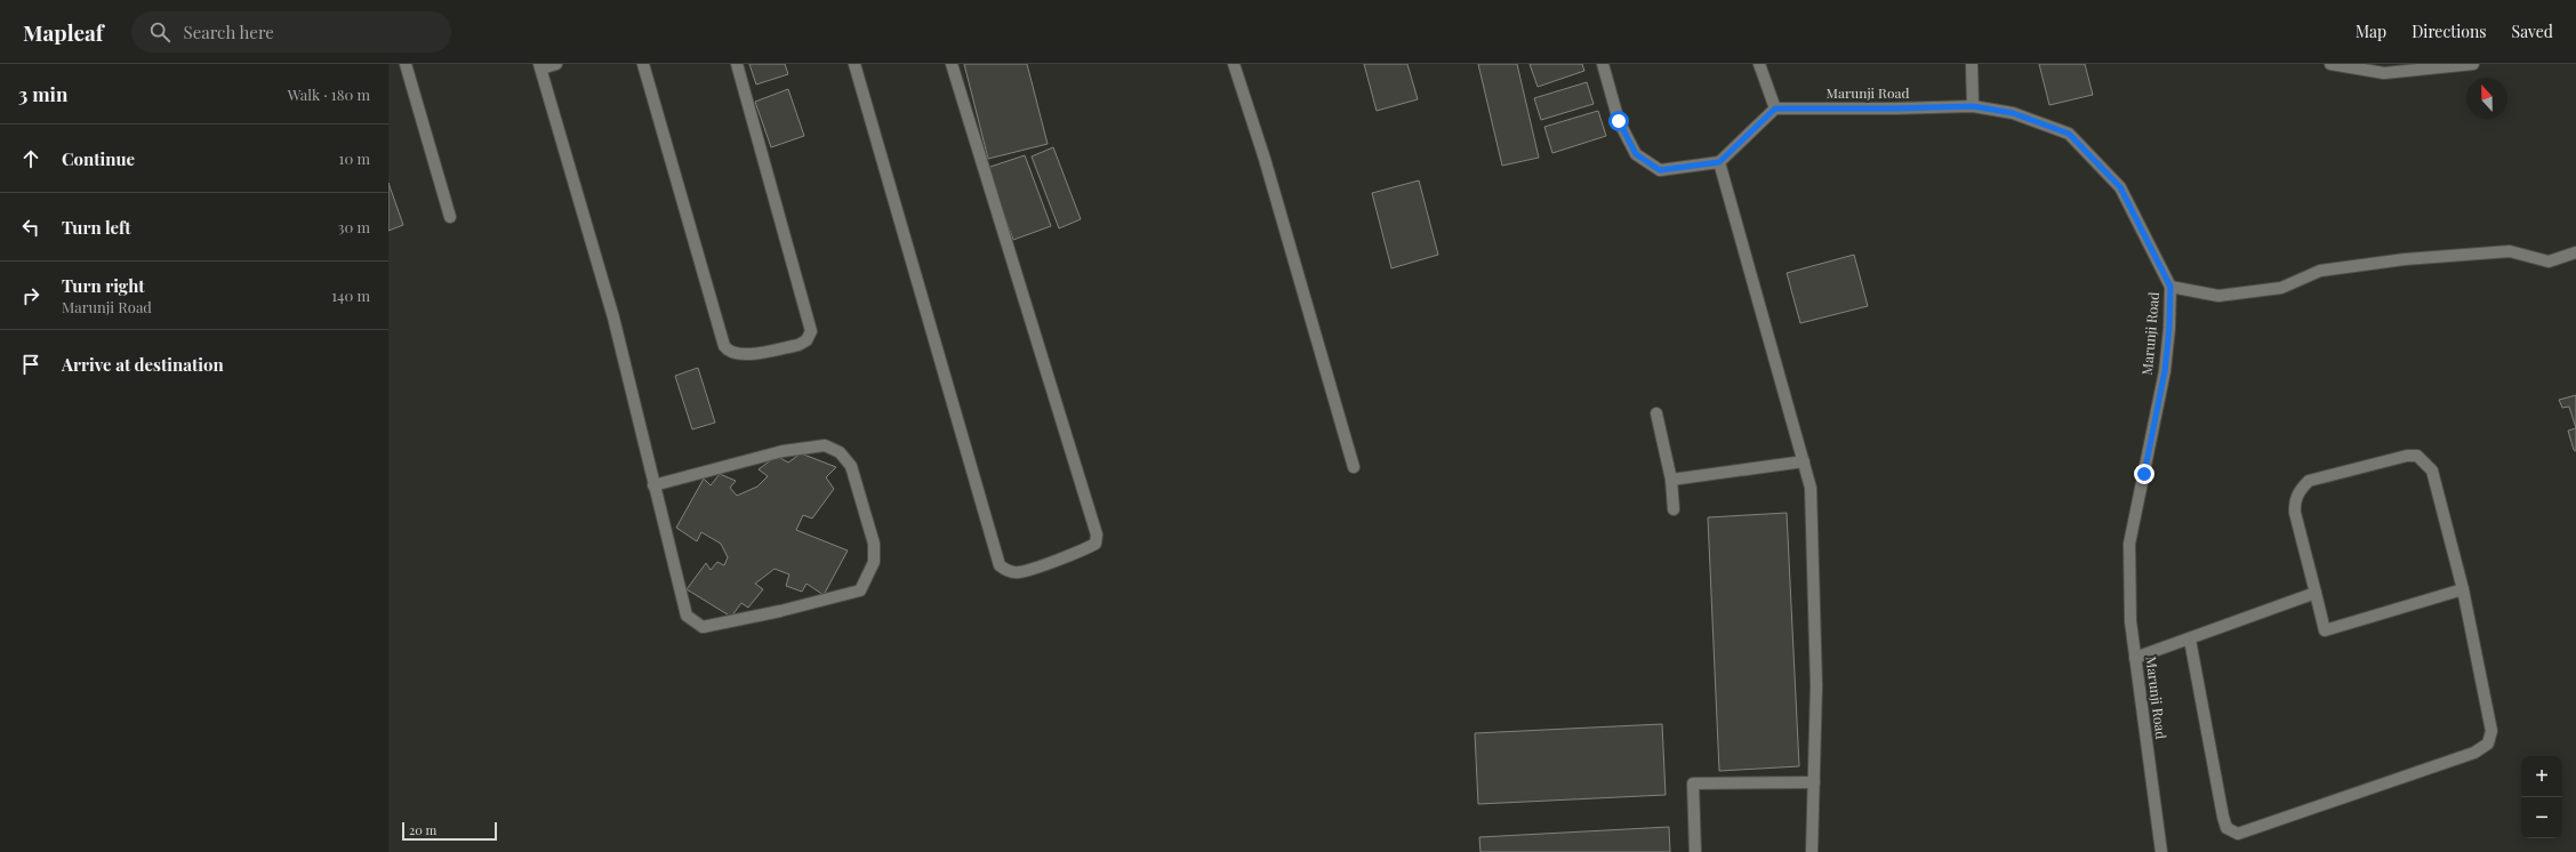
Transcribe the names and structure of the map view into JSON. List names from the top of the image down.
{
  "streets": {
    "street": ["Marunji Road"]
  },
  "scale_bar": "20 m",
  "north": "top",
  "page": {
    "header": "Mapleaf",
    "search": "Search here",
    "nav": ["Map", "Directions", "Saved"],
    "heading": ["3 min", "Walk · 180 m"],
    "list": [
      ["Continue", "10 m"],
      ["Turn left", "30 m"],
      ["Turn right", "Marunji Road", "140 m"],
      "Arrive at destination"
    ],
    "map_buttons": ["+", "−"],
    "scale": "20 m"
  }
}
